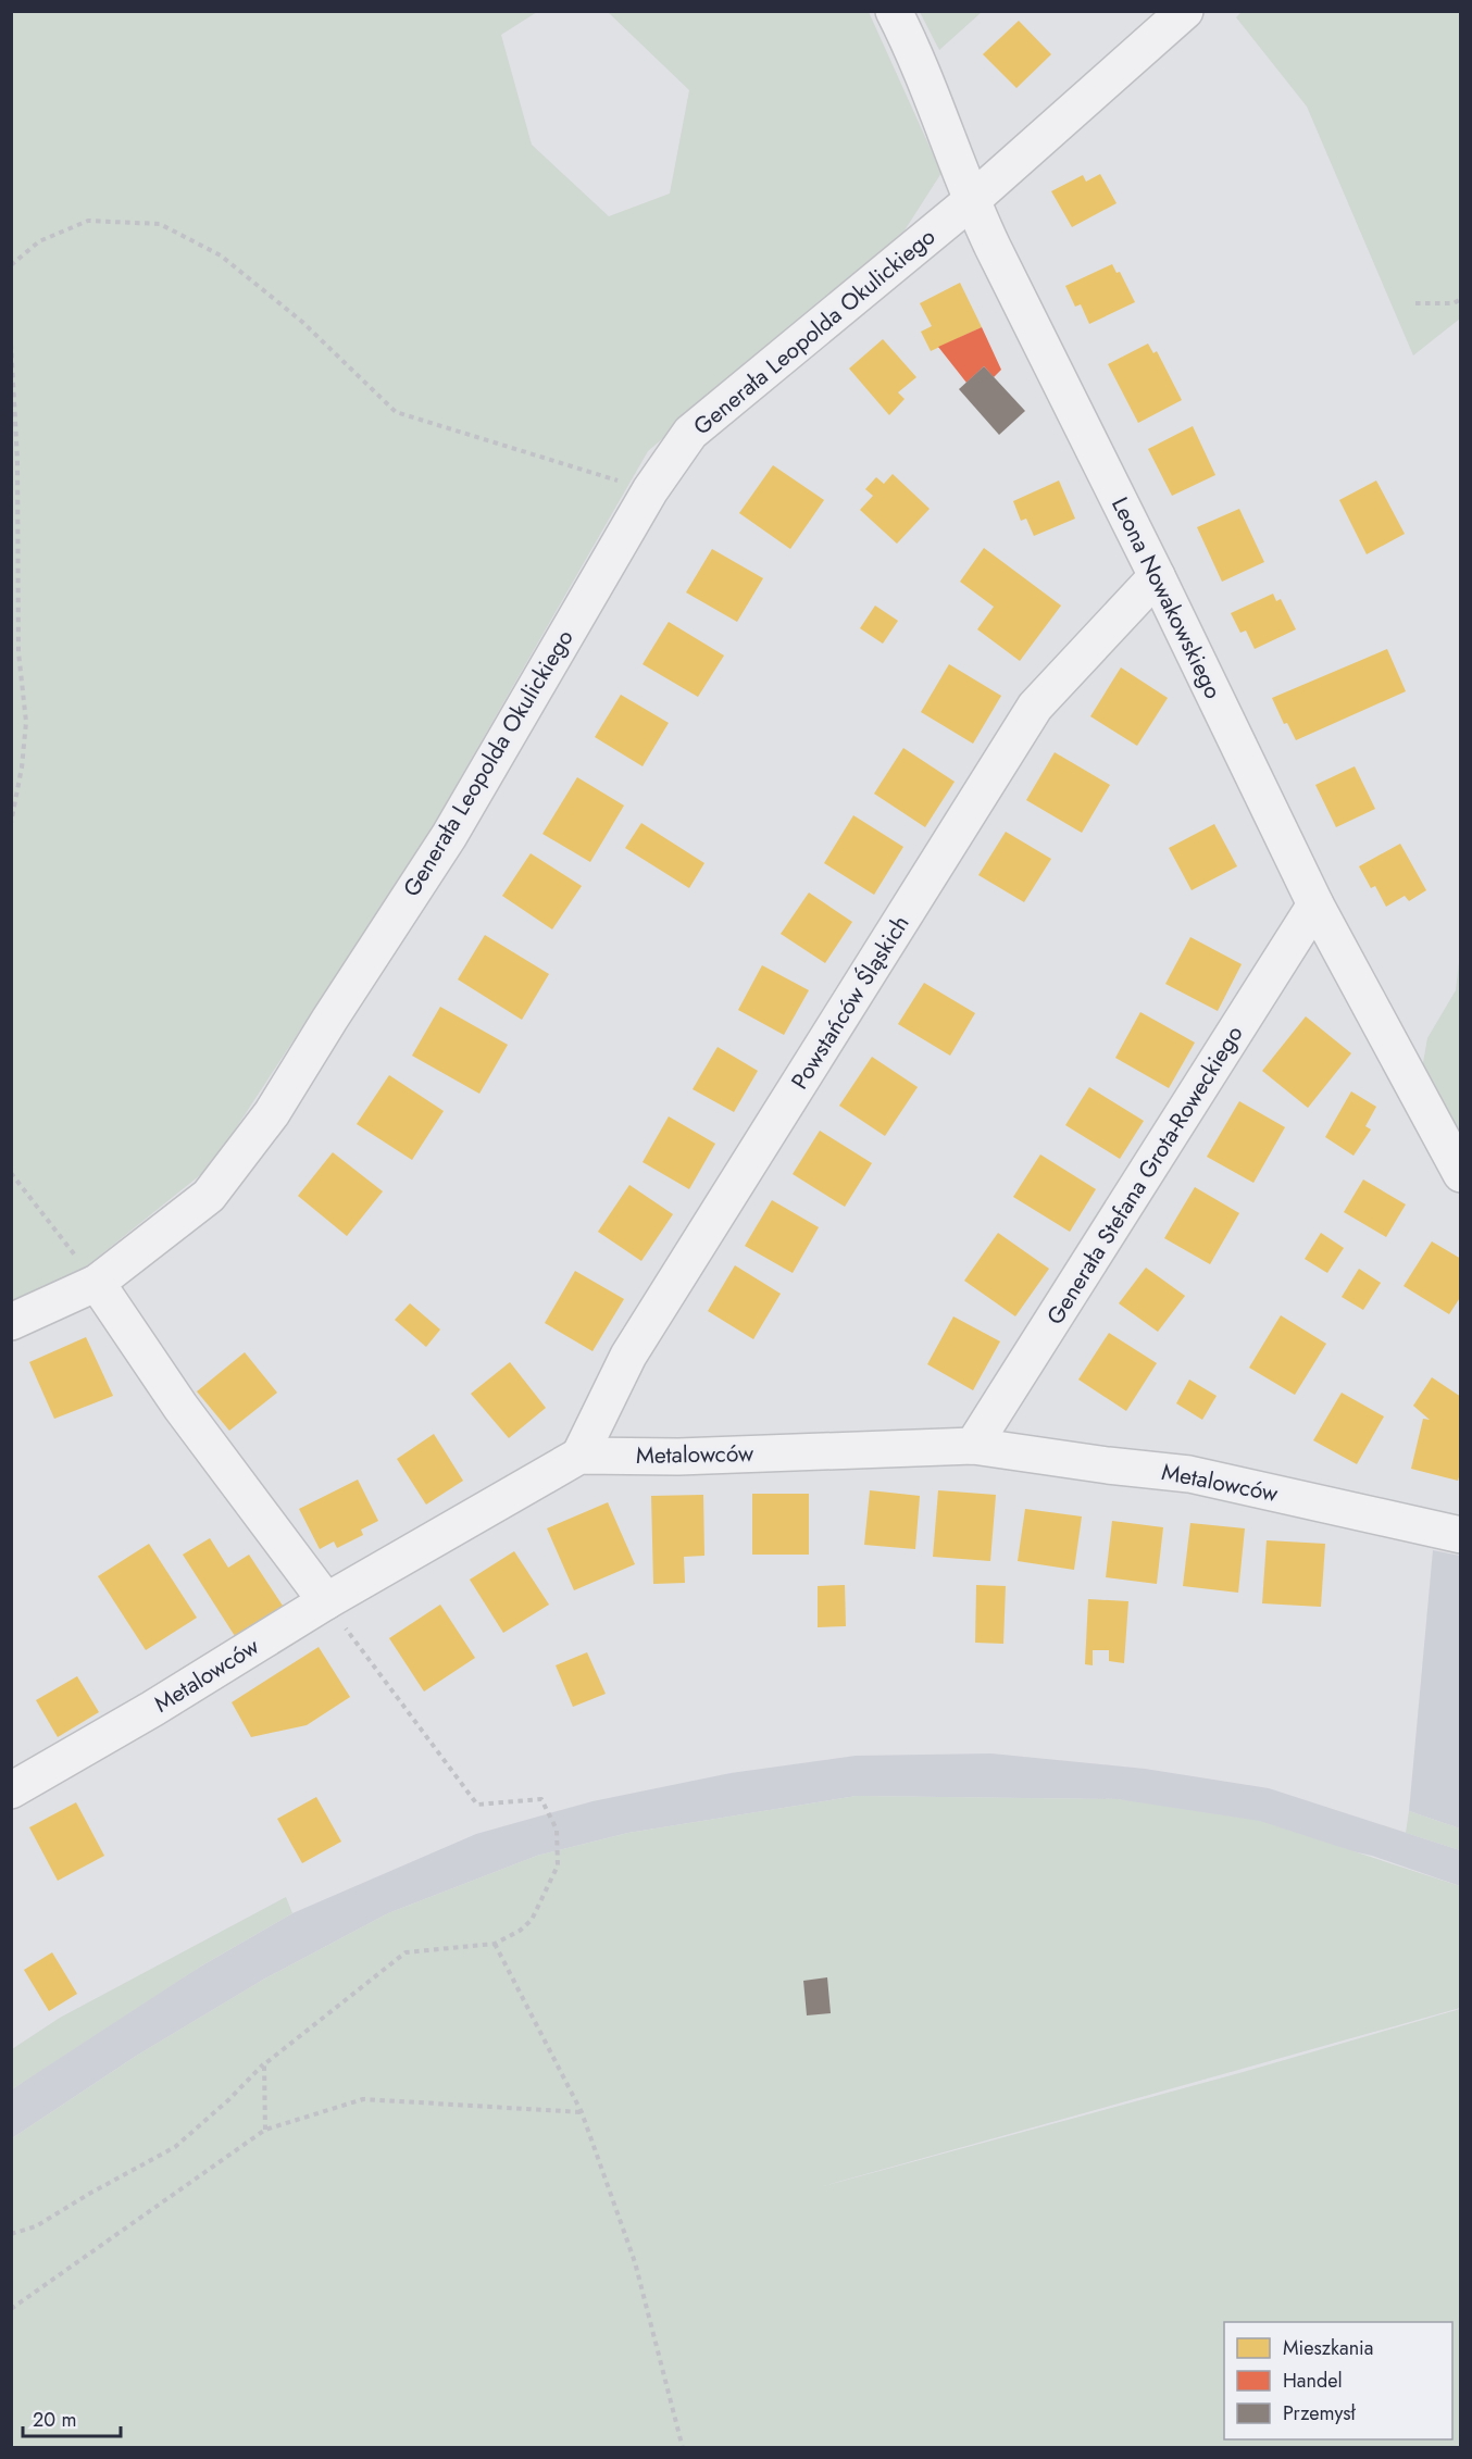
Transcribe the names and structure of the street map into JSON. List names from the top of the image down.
{
  "streets": {
    "street": [
      "Generała Leopolda Okulickiego",
      "Leona Nowakowskiego",
      "Powstańców Śląskich",
      "Generała Stefana Grota-Roweckiego",
      "Metalowców"
    ]
  },
  "crossings": [
    ["Generała Leopolda Okulickiego", "Leona Nowakowskiego"],
    ["Leona Nowakowskiego", "Powstańców Śląskich"],
    ["Leona Nowakowskiego", "Generała Stefana Grota-Roweckiego"],
    ["Powstańców Śląskich", "Metalowców"],
    ["Generała Stefana Grota-Roweckiego", "Metalowców"]
  ],
  "legend": ["Mieszkania", "Handel", "Przemysł"],
  "scale_bar": "20 m"
}
